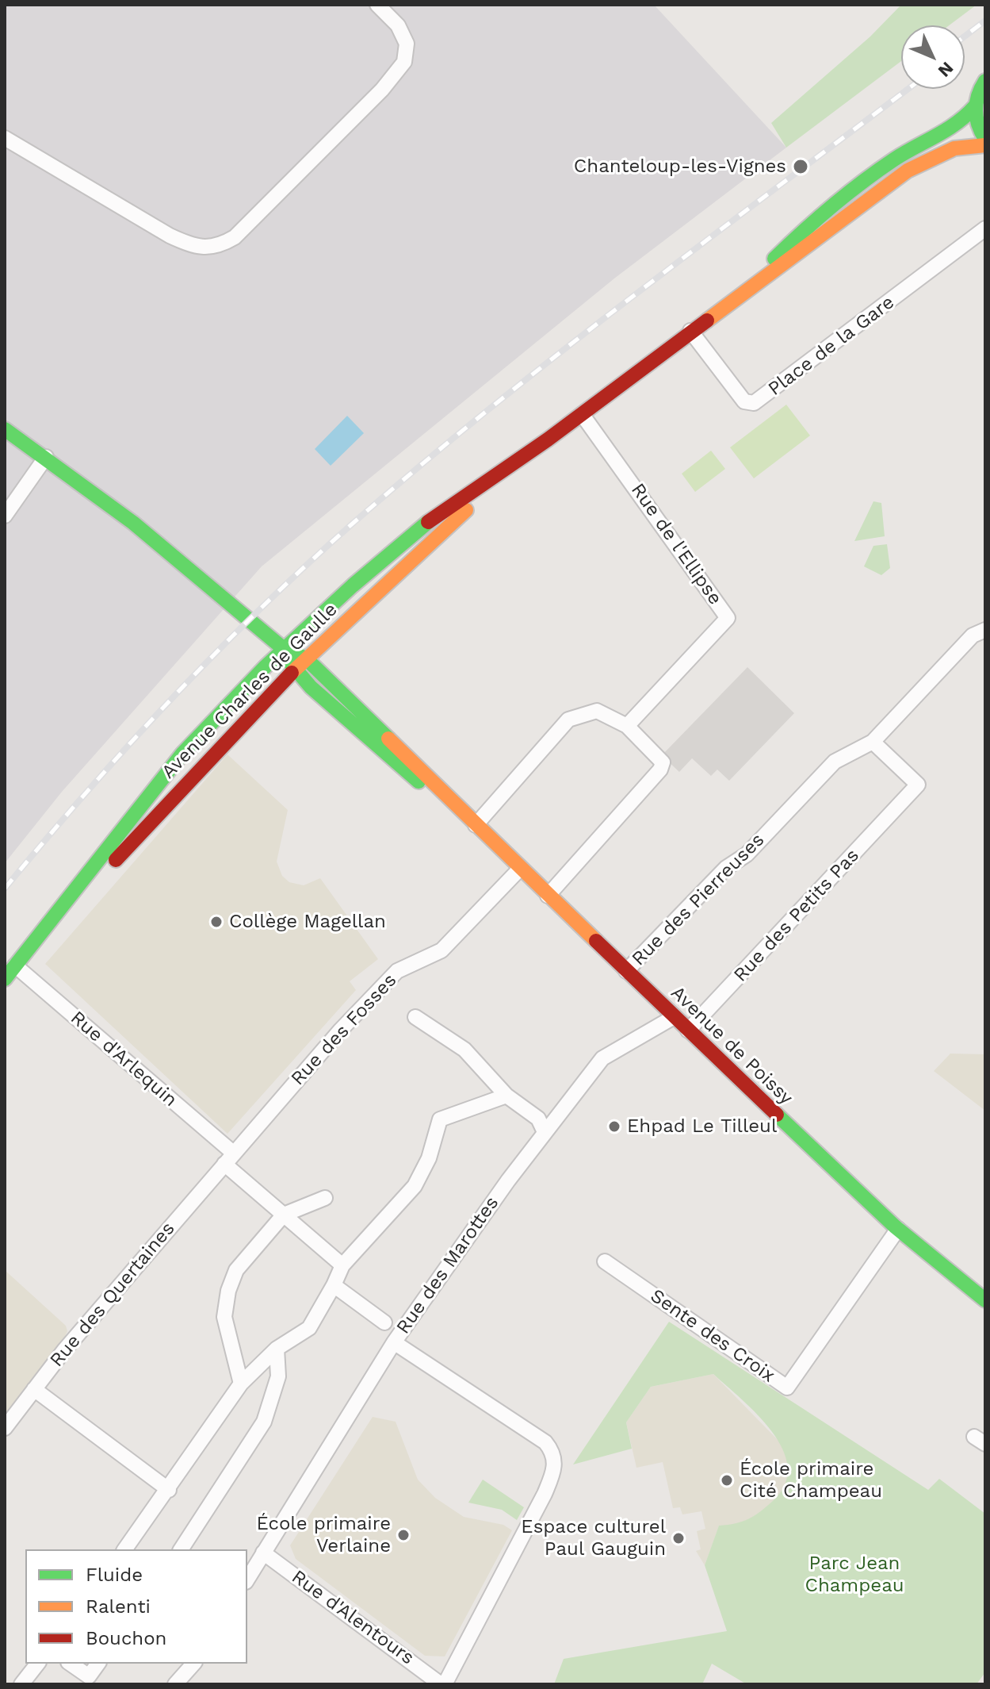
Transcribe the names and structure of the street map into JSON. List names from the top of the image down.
{
  "streets": {
    "main road": ["Avenue Charles de Gaulle", "Avenue de Poissy"],
    "street": [
      "Place de la Gare",
      "Rue de l'Ellipse",
      "Rue des Pierreuses",
      "Rue des Petits Pas",
      "Rue des Fosses",
      "Rue d'Arlequin",
      "Rue des Marottes",
      "Rue des Quertaines",
      "Sente des Croix",
      "Rue d'Alentours"
    ]
  },
  "crossings": [
    ["Place de la Gare", "Avenue Charles de Gaulle"],
    ["Rue de l'Ellipse", "Avenue Charles de Gaulle"],
    ["Avenue Charles de Gaulle", "Avenue de Poissy"],
    ["Avenue Charles de Gaulle", "Rue d'Arlequin"],
    ["Rue des Pierreuses", "Rue des Petits Pas"],
    ["Rue des Pierreuses", "Avenue de Poissy"],
    ["Rue des Petits Pas", "Avenue de Poissy"],
    ["Rue des Fosses", "Avenue de Poissy"],
    ["Rue des Fosses", "Rue d'Arlequin"],
    ["Rue des Fosses", "Rue des Quertaines"],
    ["Avenue de Poissy", "Rue des Marottes"],
    ["Avenue de Poissy", "Sente des Croix"],
    ["Rue d'Arlequin", "Rue des Quertaines"],
    ["Rue des Marottes", "Rue d'Alentours"]
  ],
  "parks": ["Parc Jean Champeau"],
  "places": [
    "Chanteloup-les-Vignes",
    "Collège Magellan",
    "Ehpad Le Tilleul",
    "École primaire Cité Champeau",
    "École primaire Verlaine",
    "Espace culturel Paul Gauguin"
  ],
  "legend": ["Fluide", "Ralenti", "Bouchon"],
  "north": "bottom right"
}
